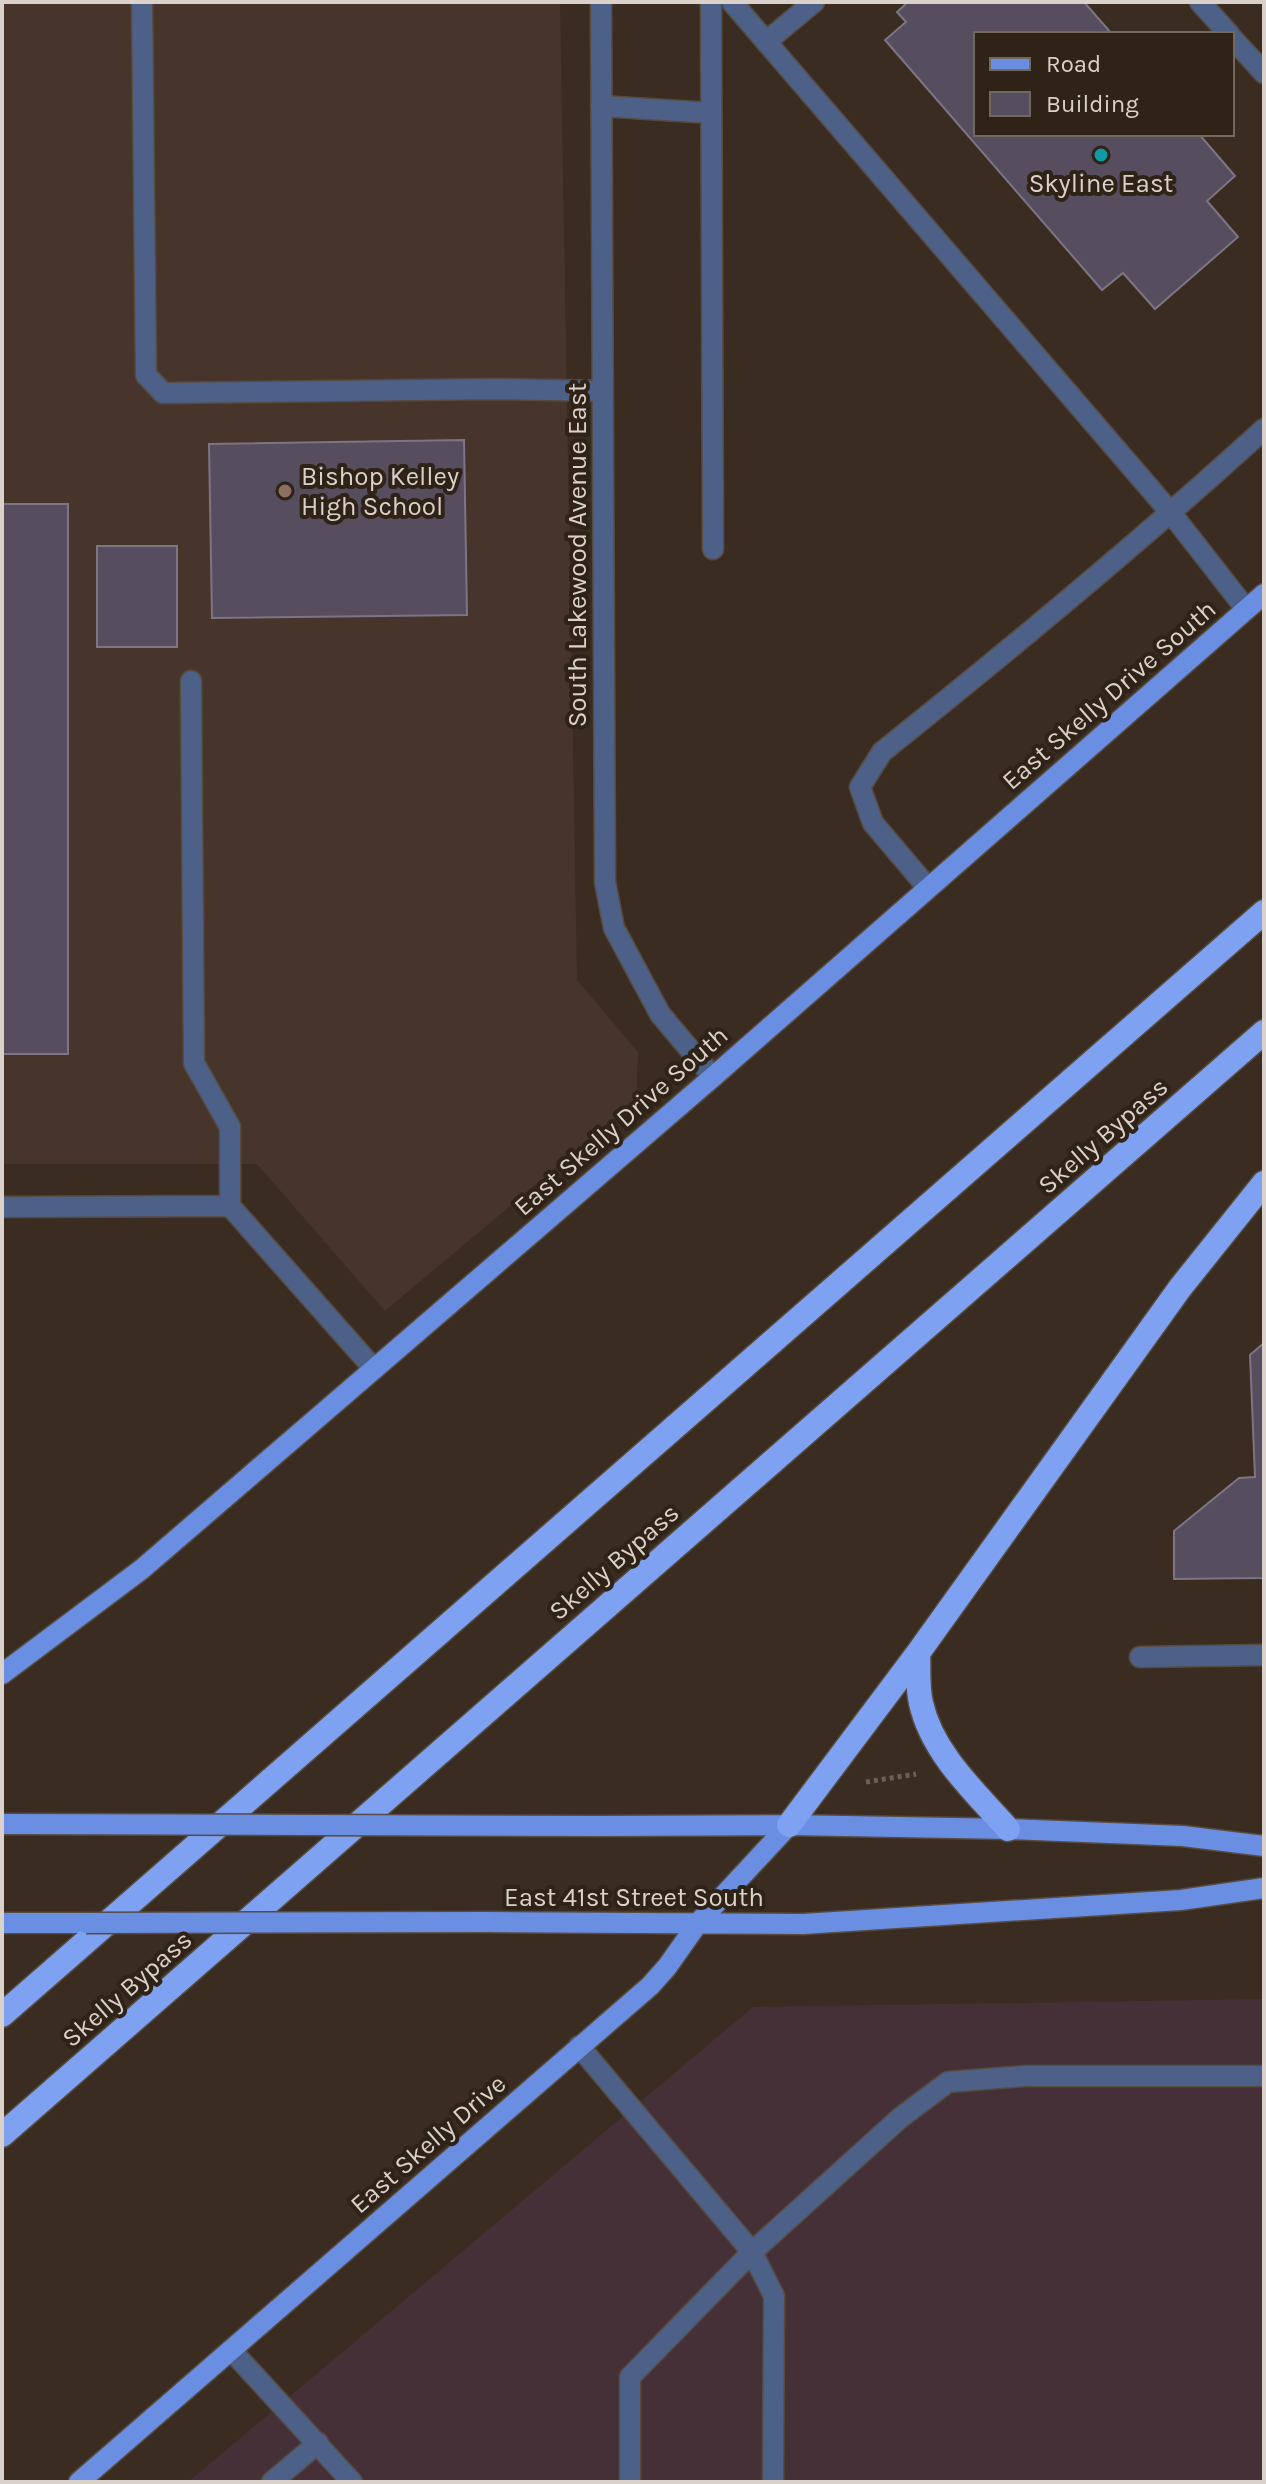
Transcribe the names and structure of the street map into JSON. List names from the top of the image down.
{
  "streets": {
    "highway": ["Skelly Bypass"],
    "main road": ["East Skelly Drive South", "East 41st Street South", "East Skelly Drive"],
    "street": ["South Lakewood Avenue East"]
  },
  "crossings": [
    ["South Lakewood Avenue East", "East Skelly Drive South"],
    ["East 41st Street South", "East Skelly Drive"]
  ],
  "places": ["Skyline East", "Bishop Kelley High School"],
  "legend": ["Road", "Building"]
}
